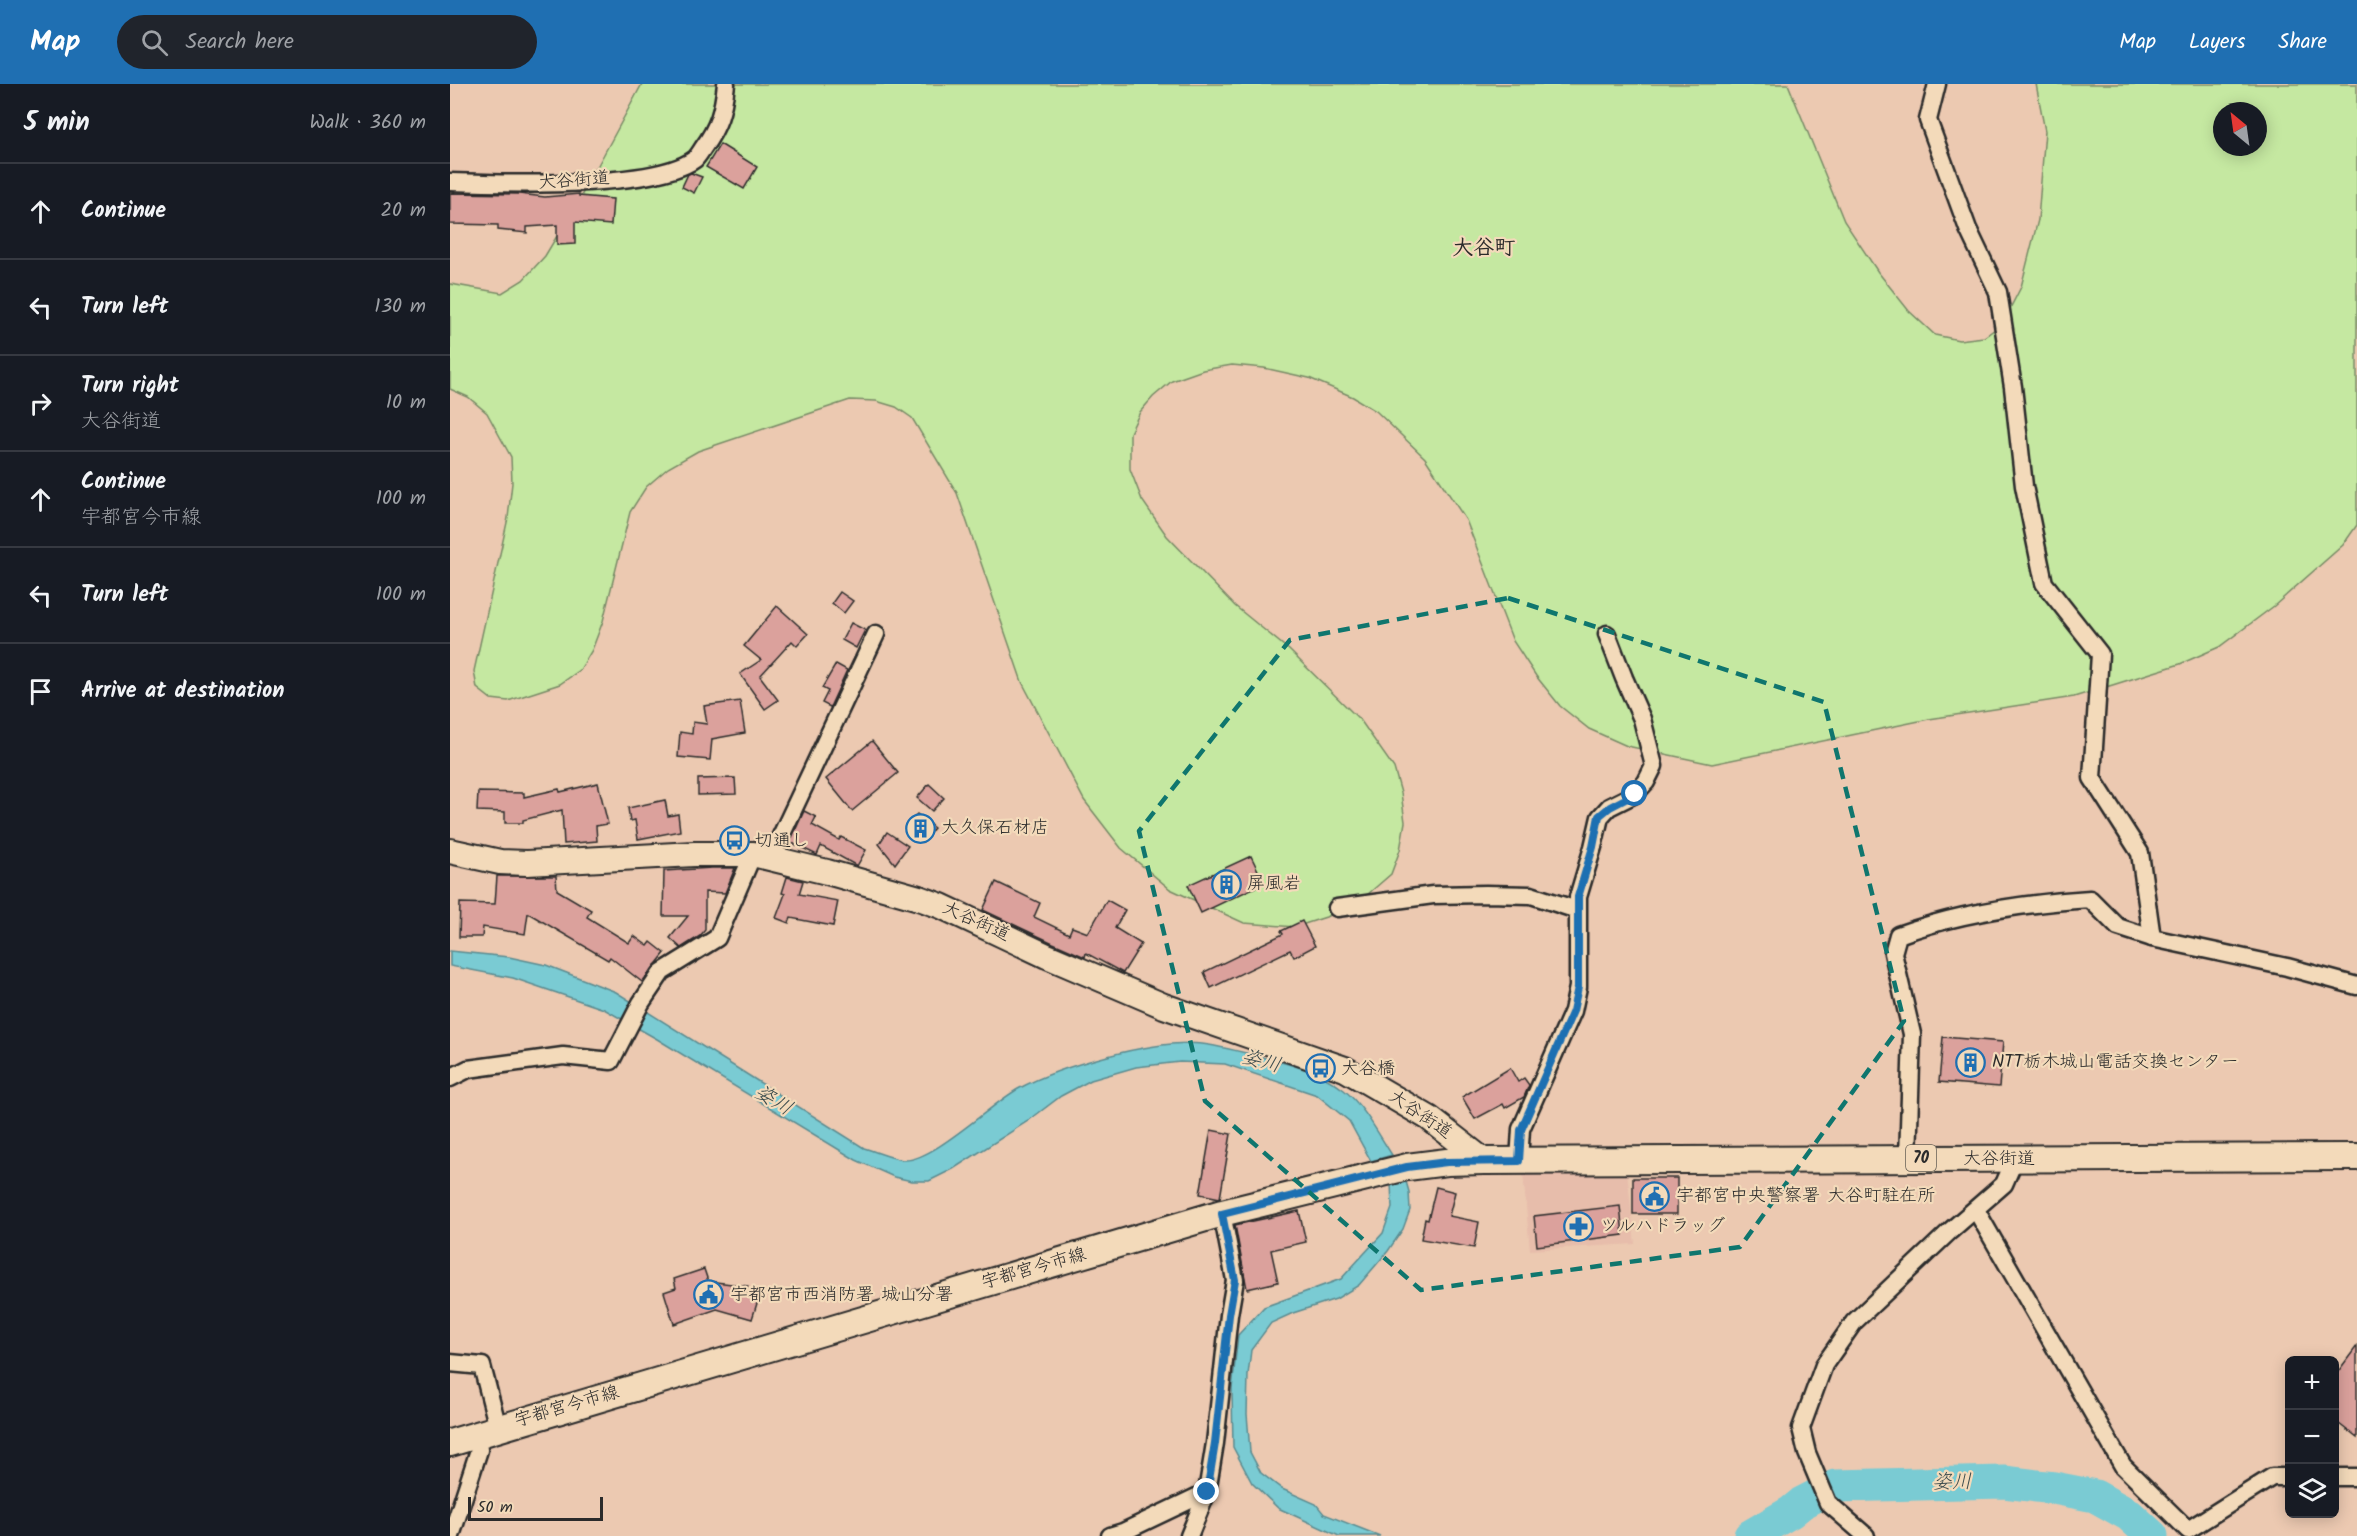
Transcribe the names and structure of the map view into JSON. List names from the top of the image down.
{
  "streets": {
    "main road": ["大谷街道", "70", "宇都宮今市線"]
  },
  "crossings": [
    ["大谷街道", "宇都宮今市線"]
  ],
  "districts": ["大谷町"],
  "water": ["姿川"],
  "places": {
    "building": ["大久保石材店", "屏風岩", "NTT栃木城山電話交換センター"],
    "bus stop": ["切通し", "大谷橋"],
    "public building": ["宇都宮中央警察署 大谷町駐在所", "宇都宮市西消防署 城山分署"],
    "pharmacy": ["ツルハドラッグ"]
  },
  "scale_bar": "50 m",
  "north": "top left",
  "page": {
    "header": "Map",
    "search": "Search here",
    "nav": ["Map", "Layers", "Share"],
    "heading": ["5 min", "Walk · 360 m"],
    "list": [
      ["Continue", "20 m"],
      ["Turn left", "130 m"],
      ["Turn right", "大谷街道", "10 m"],
      ["Continue", "宇都宮今市線", "100 m"],
      ["Turn left", "100 m"],
      "Arrive at destination"
    ],
    "map_buttons": ["+", "−"],
    "scale": "50 m"
  }
}
